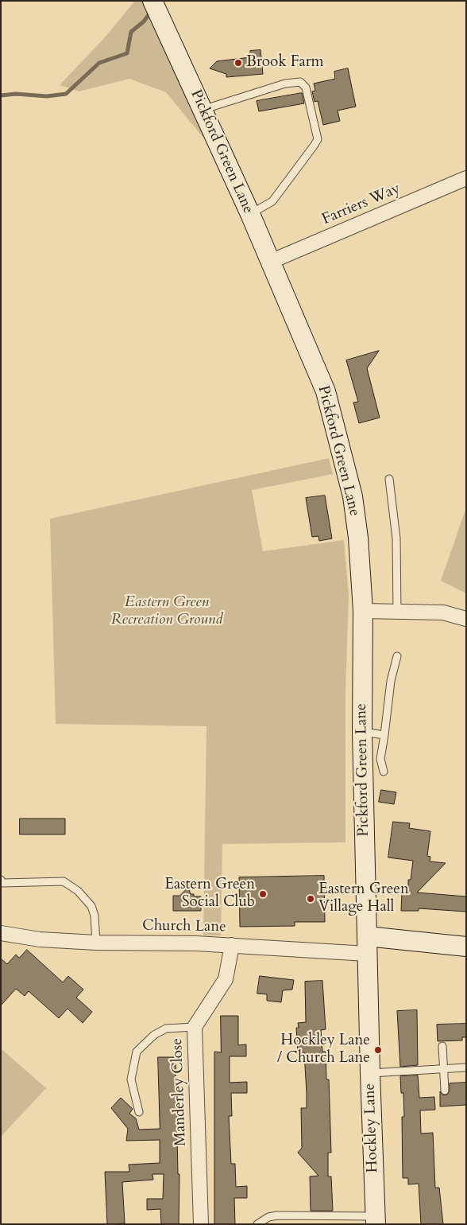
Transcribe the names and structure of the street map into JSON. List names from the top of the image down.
{
  "streets": {
    "street": [
      "Pickford Green Lane",
      "Farriers Way",
      "Church Lane",
      "Manderley Close",
      "Hockley Lane"
    ]
  },
  "crossings": [
    ["Pickford Green Lane", "Farriers Way"],
    ["Pickford Green Lane", "Church Lane"],
    ["Pickford Green Lane", "Hockley Lane"],
    ["Church Lane", "Manderley Close"],
    ["Church Lane", "Hockley Lane"]
  ],
  "parks": ["Eastern Green Recreation Ground"],
  "places": [
    "Brook Farm",
    "Eastern Green Social Club",
    "Eastern Green Village Hall",
    "Hockley Lane / Church Lane"
  ]
}
